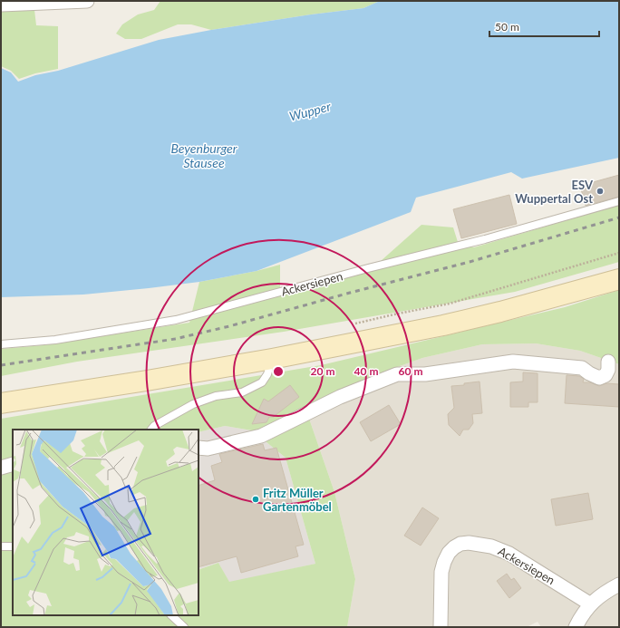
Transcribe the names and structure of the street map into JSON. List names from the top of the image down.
{
  "streets": {
    "street": ["Ackersiepen"]
  },
  "water": ["Wupper", "Beyenburger Stausee"],
  "places": ["ESV Wuppertal Ost", "Fritz Müller Gartenmöbel"],
  "scale_bar": "50 m",
  "rings": ["20 m", "40 m", "60 m"]
}
